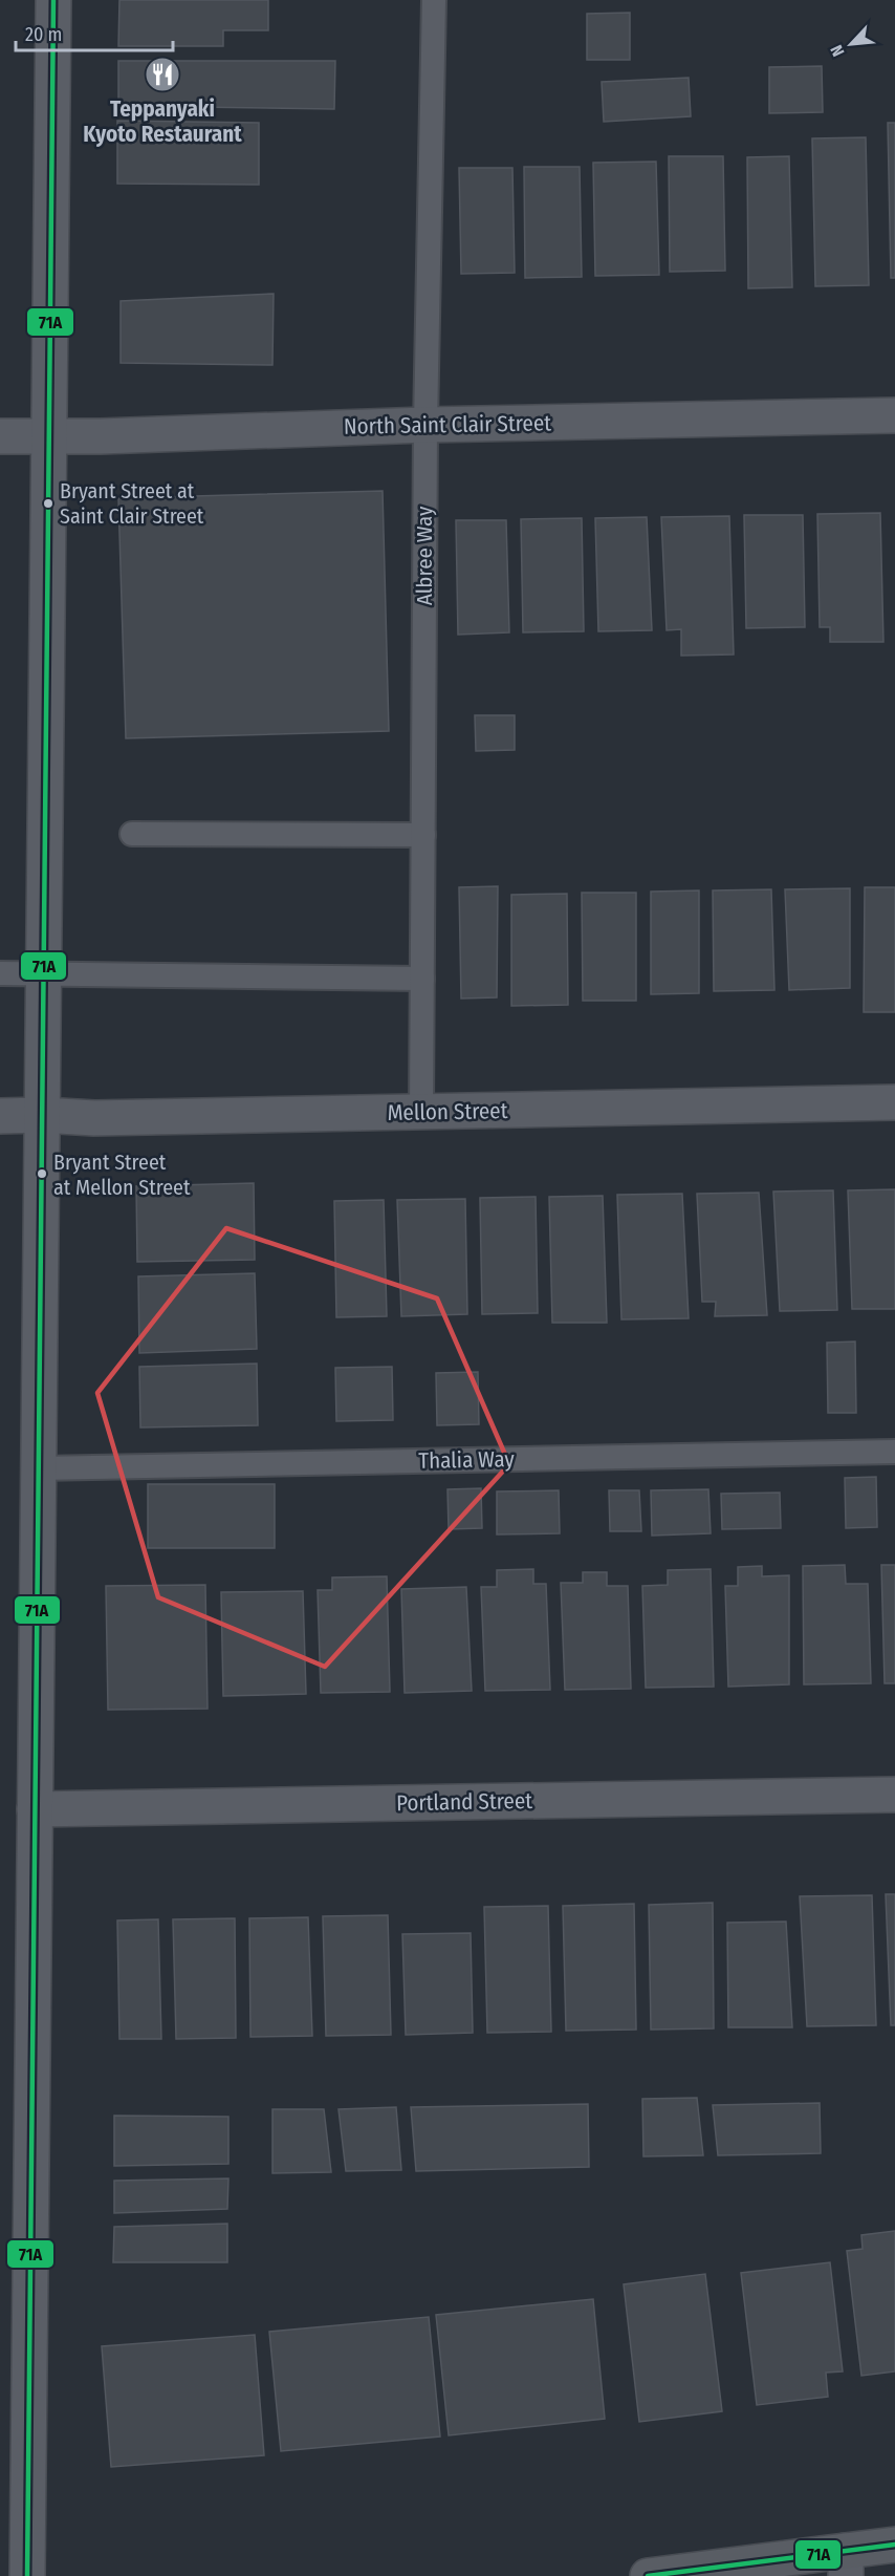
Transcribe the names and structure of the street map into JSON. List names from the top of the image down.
{
  "streets": {
    "street": ["North Saint Clair Street", "Mellon Street", "Portland Street"],
    "lane": ["Albree Way", "Thalia Way"]
  },
  "crossings": [
    ["North Saint Clair Street", "Albree Way"],
    ["Albree Way", "Mellon Street"]
  ],
  "places": {
    "restaurant": ["Teppanyaki Kyoto Restaurant"],
    "other": ["Bryant Street at Saint Clair Street", "Bryant Street at Mellon Street"]
  },
  "lines": ["transit line 71A"],
  "scale_bar": "20 m",
  "north": "bottom left"
}
